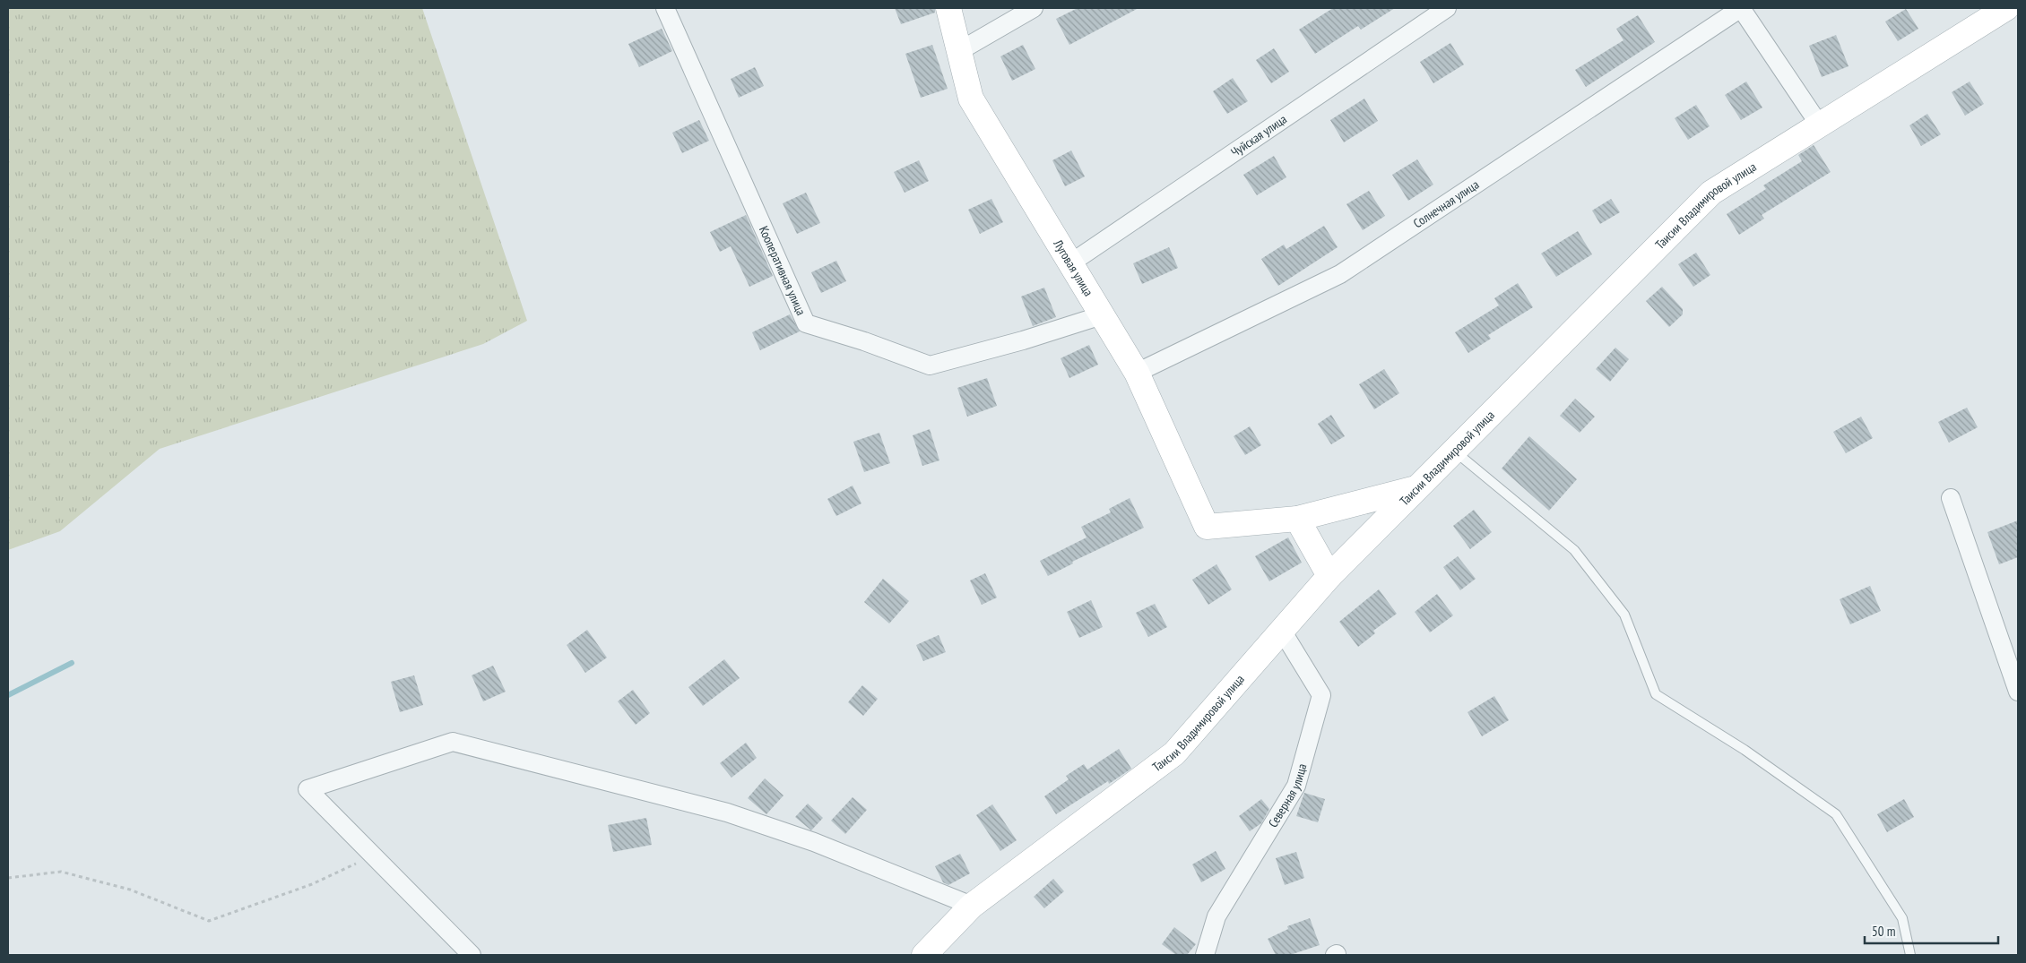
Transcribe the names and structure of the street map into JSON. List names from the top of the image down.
{
  "streets": {
    "street": [
      "Чуйская улица",
      "Солнечная улица",
      "Таисии Владимировой улица",
      "Луговая улица",
      "Кооперативная улица",
      "Северная улица"
    ]
  },
  "crossings": [
    ["Чуйская улица", "Луговая улица"],
    ["Солнечная улица", "Луговая улица"],
    ["Таисии Владимировой улица", "Северная улица"],
    ["Луговая улица", "Кооперативная улица"]
  ],
  "scale_bar": "50 m"
}
